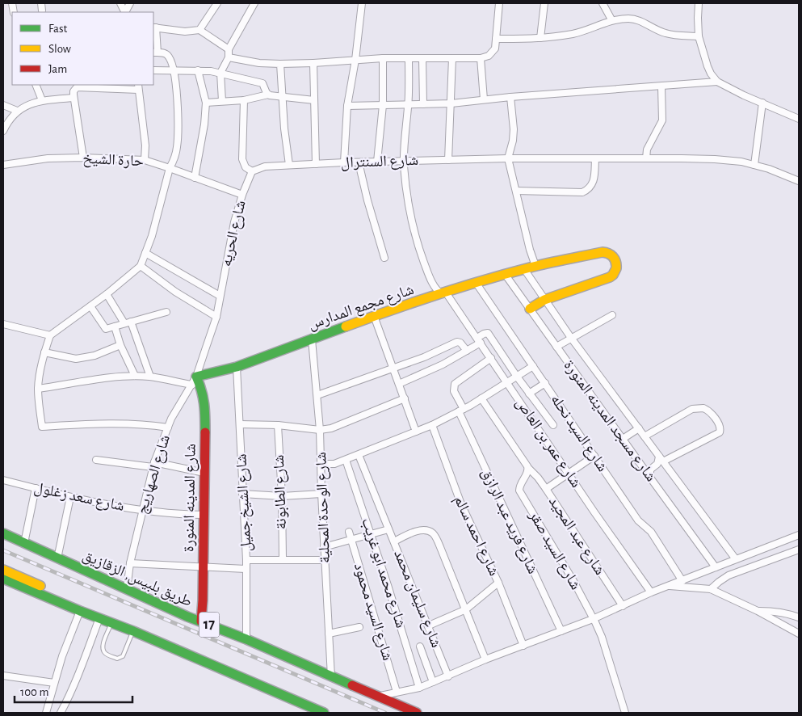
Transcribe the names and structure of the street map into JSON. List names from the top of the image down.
{
  "streets": {
    "main road": [
      "شارع مجمع المدارس",
      "شارع المدينه المنورة",
      "طريق بلبيس, الزقازيق",
      "17"
    ],
    "street": [
      "حارة الشيخ",
      "شارع السنترال",
      "شارع الحريه",
      "شارع مسجد المدينه المنورة",
      "شارع السيد نحله",
      "شارع عمر بن العاص",
      "شارع الصهاريج",
      "شارع الطابونة",
      "شارع سعد زغلول",
      "شارع الشيخ جميل",
      "شارع الوحدة المحلية",
      "شارع فريد عبد الرازق",
      "شارع احمد سالم",
      "شارع عبد المجيد",
      "شارع السيد صقر",
      "شارع محمد ابو غريب",
      "شارع سليمان محمد",
      "شارع السيد محمود"
    ]
  },
  "crossings": [
    ["حارة الشيخ", "شارع الحريه"],
    ["شارع السنترال", "شارع الحريه"],
    ["شارع السنترال", "شارع عمر بن العاص"],
    ["شارع الحريه", "شارع الصهاريج"],
    ["شارع مجمع المدارس", "شارع مسجد المدينه المنورة"],
    ["شارع مجمع المدارس", "شارع السيد نحله"],
    ["شارع مجمع المدارس", "شارع عمر بن العاص"],
    ["شارع مجمع المدارس", "شارع الصهاريج"],
    ["شارع مجمع المدارس", "شارع المدينه المنورة"],
    ["شارع مجمع المدارس", "شارع الشيخ جميل"],
    ["شارع مجمع المدارس", "شارع الوحدة المحلية"],
    ["شارع عمر بن العاص", "شارع فريد عبد الرازق"],
    ["شارع الصهاريج", "شارع سعد زغلول"],
    ["شارع الصهاريج", "شارع المدينه المنورة"],
    ["شارع الصهاريج", "طريق بلبيس, الزقازيق"],
    ["شارع سعد زغلول", "شارع المدينه المنورة"],
    ["شارع المدينه المنورة", "طريق بلبيس, الزقازيق"],
    ["شارع الشيخ جميل", "طريق بلبيس, الزقازيق"],
    ["شارع الوحدة المحلية", "طريق بلبيس, الزقازيق"],
    ["شارع عبد المجيد", "شارع السيد صقر"]
  ],
  "legend": ["Fast", "Slow", "Jam"],
  "scale_bar": "100 m"
}
